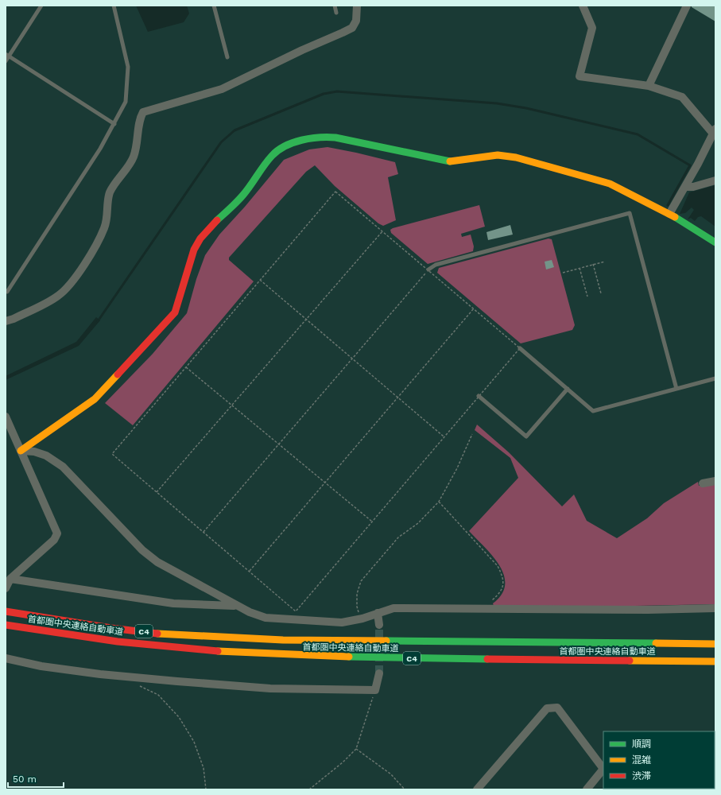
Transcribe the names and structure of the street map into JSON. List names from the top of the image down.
{
  "streets": {
    "main road": ["首都圏中央連絡自動車道", "C4"]
  },
  "legend": ["順調", "混雑", "渋滞"],
  "scale_bar": "50 m"
}
